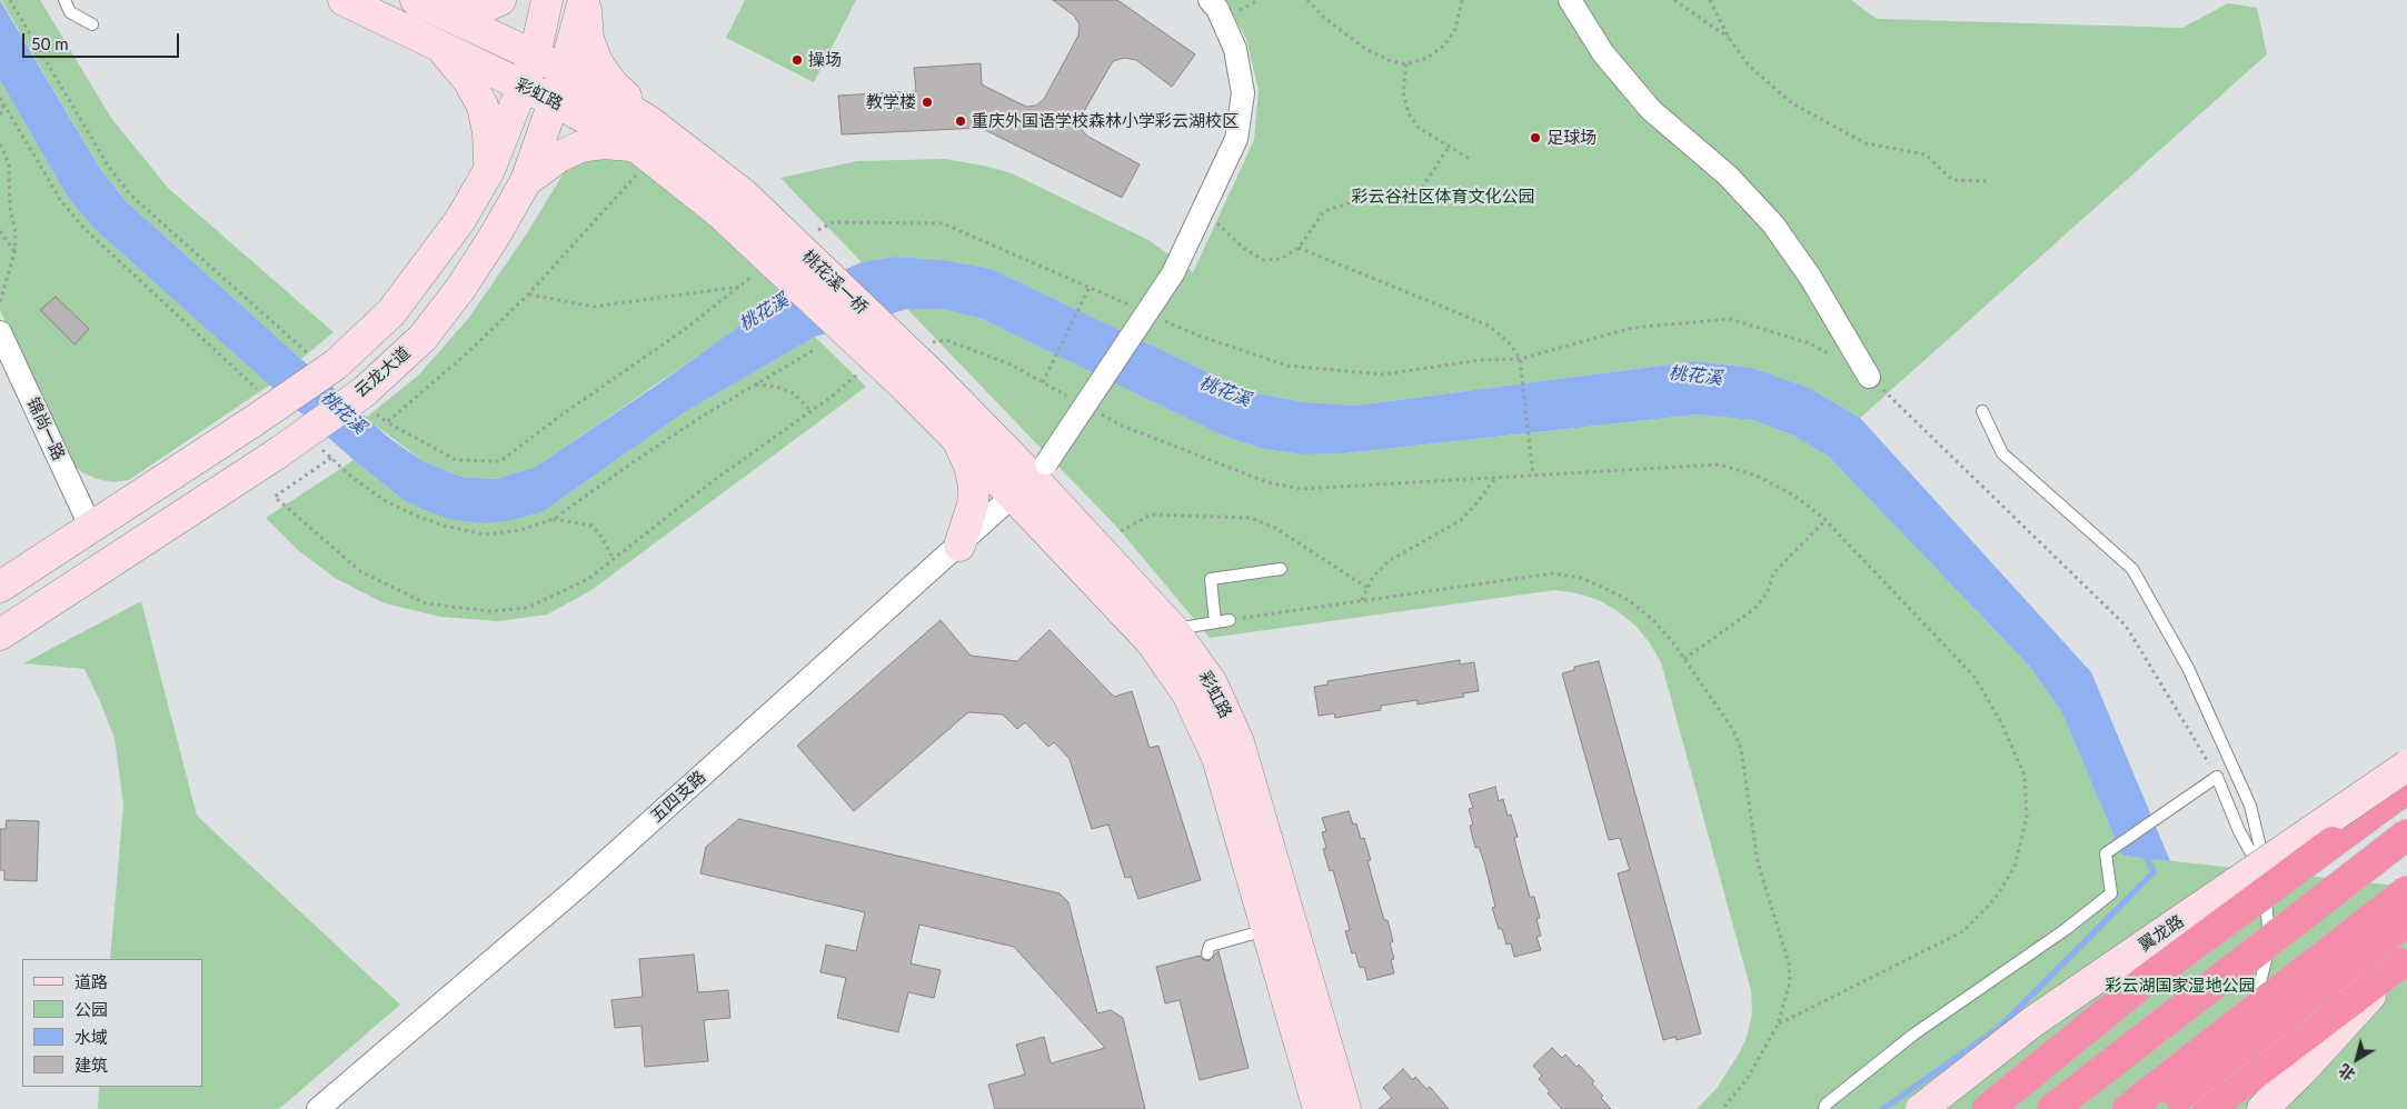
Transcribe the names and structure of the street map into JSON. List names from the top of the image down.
{
  "streets": {
    "main road": [
      "彩虹路",
      "桃花溪一桥",
      "云龙大道",
      "翼龙路"
    ],
    "street": ["锦尚一路", "五四支路"]
  },
  "crossings": [
    ["彩虹路", "桃花溪一桥"],
    ["彩虹路", "云龙大道"],
    ["彩虹路", "五四支路"]
  ],
  "water": ["桃花溪"],
  "parks": ["彩云谷社区体育文化公园", "彩云湖国家湿地公园"],
  "places": [
    "操场",
    "教学楼",
    "重庆外国语学校森林小学彩云湖校区",
    "足球场"
  ],
  "legend": [
    "道路",
    "公园",
    "水域",
    "建筑"
  ],
  "scale_bar": "50 m",
  "north": "bottom left"
}
